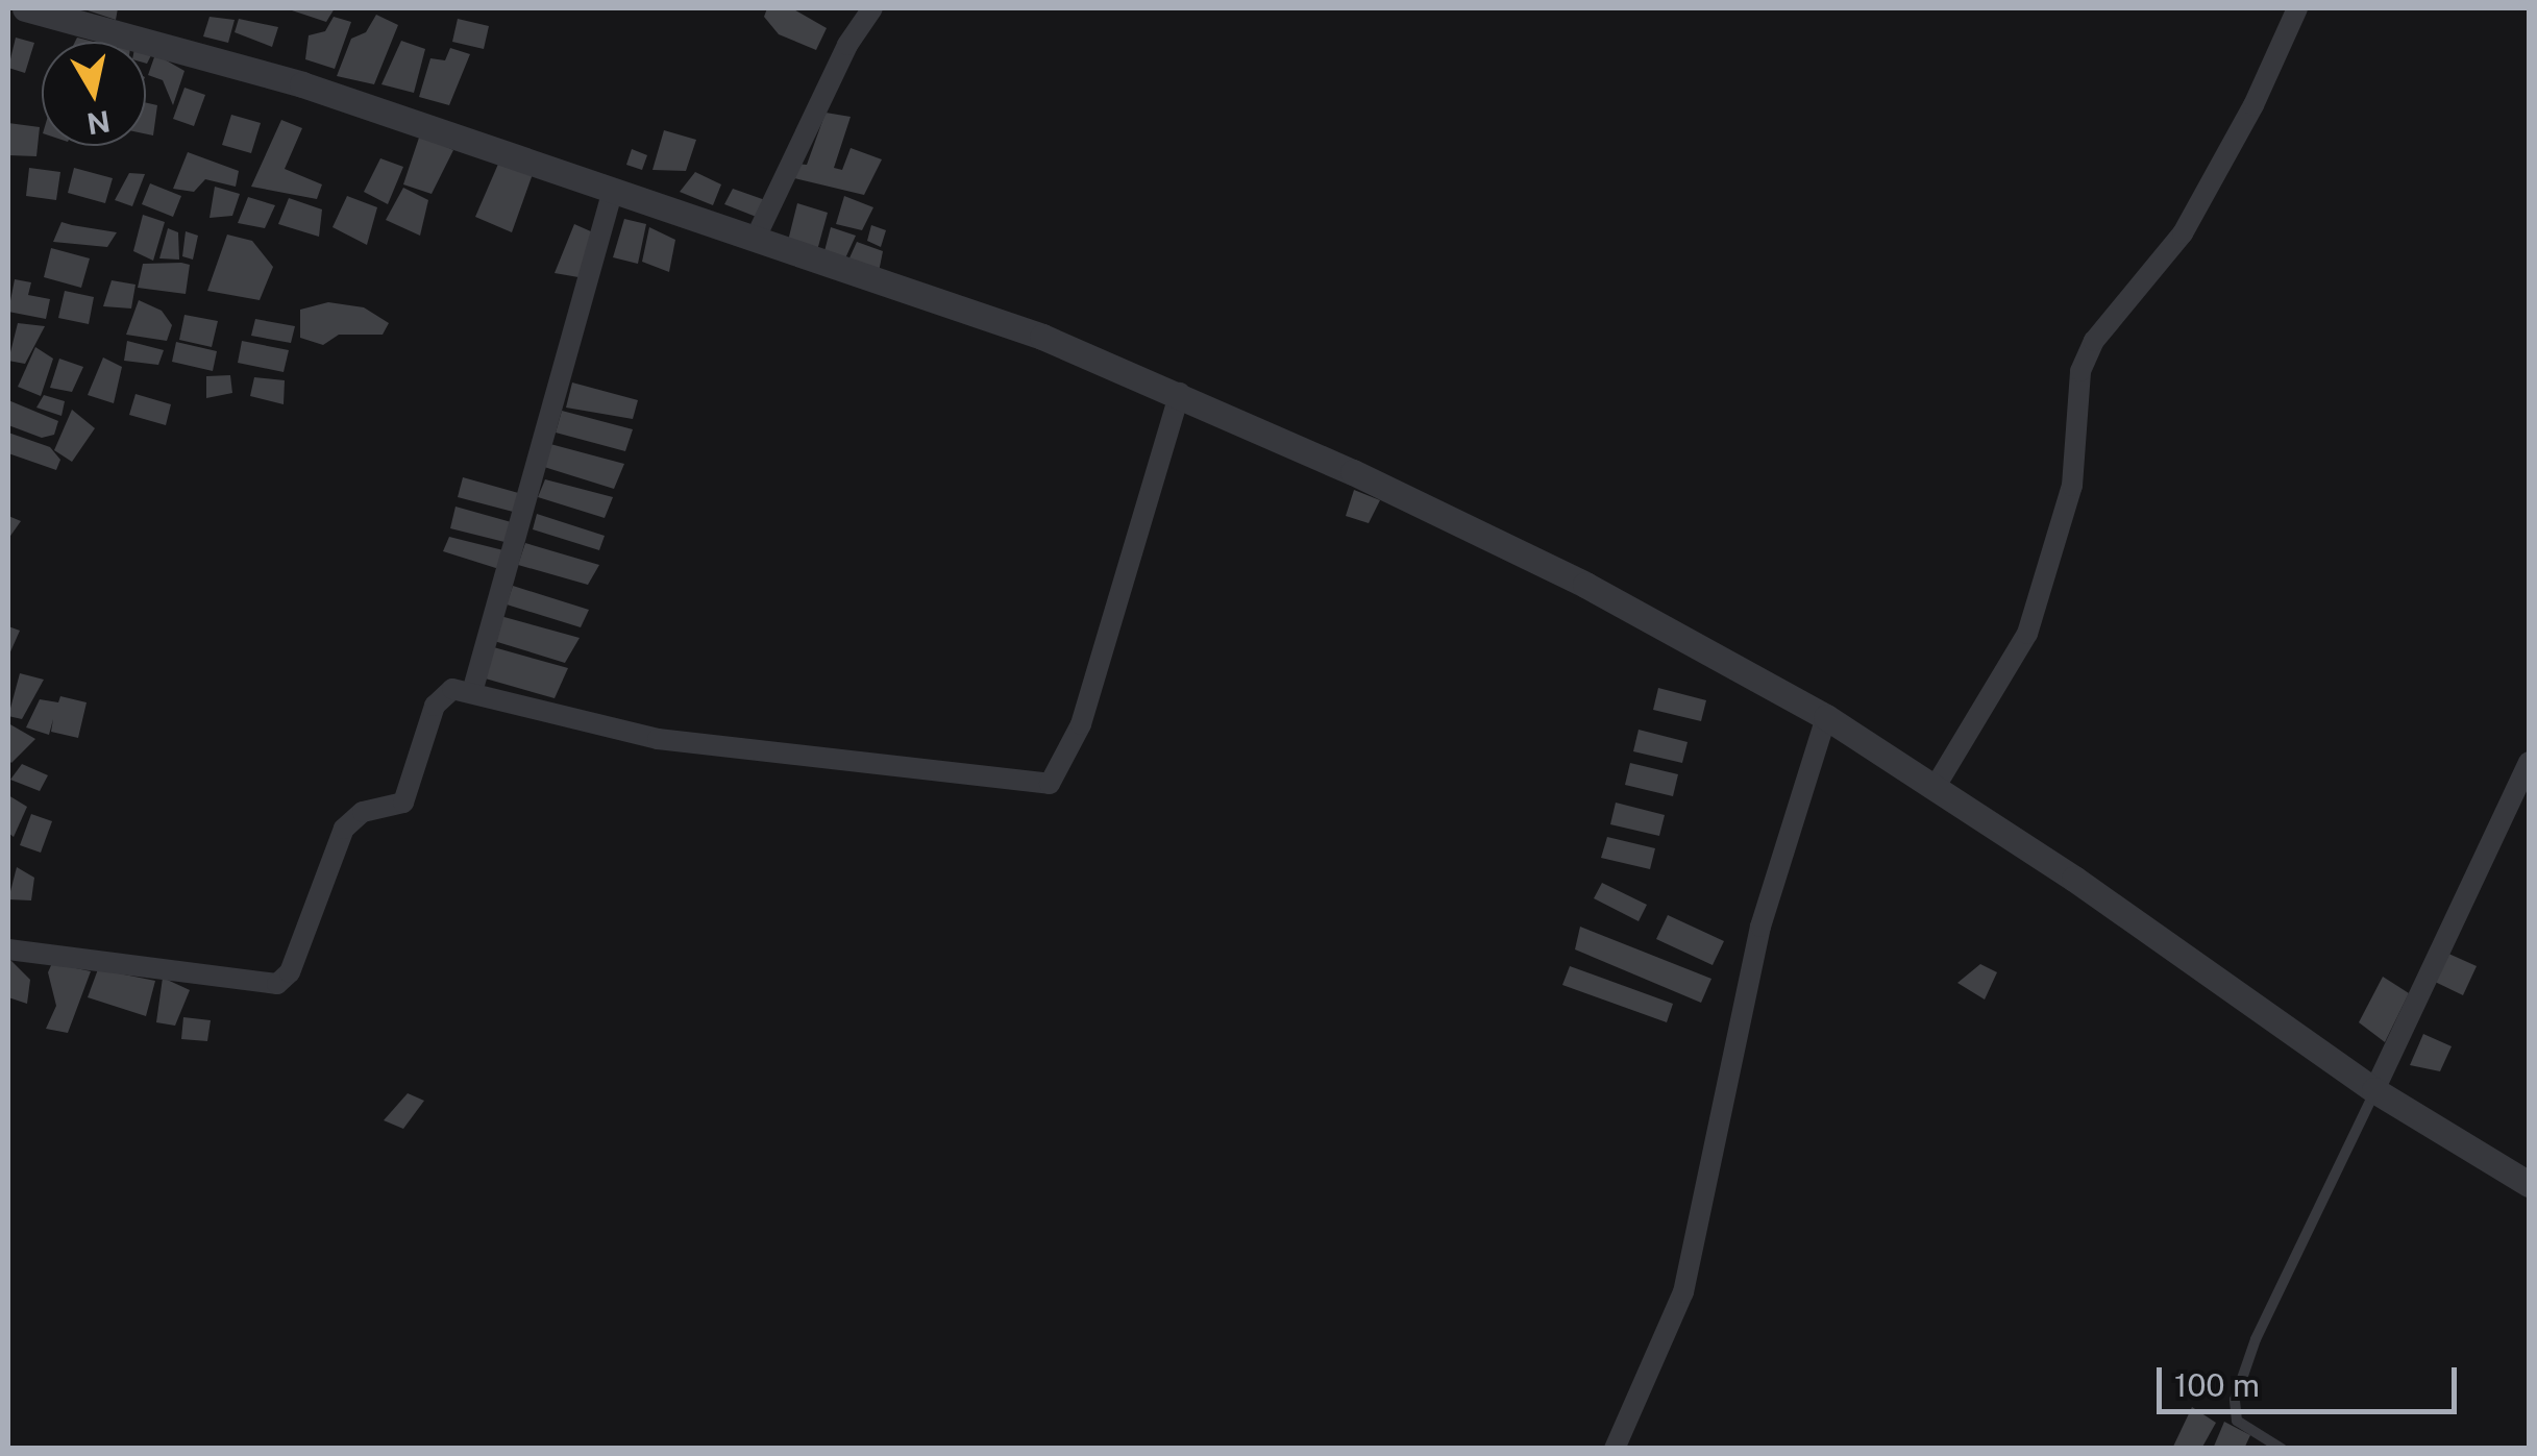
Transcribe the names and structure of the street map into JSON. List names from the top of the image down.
{
  "scale_bar": "100 m",
  "north": "bottom"
}
